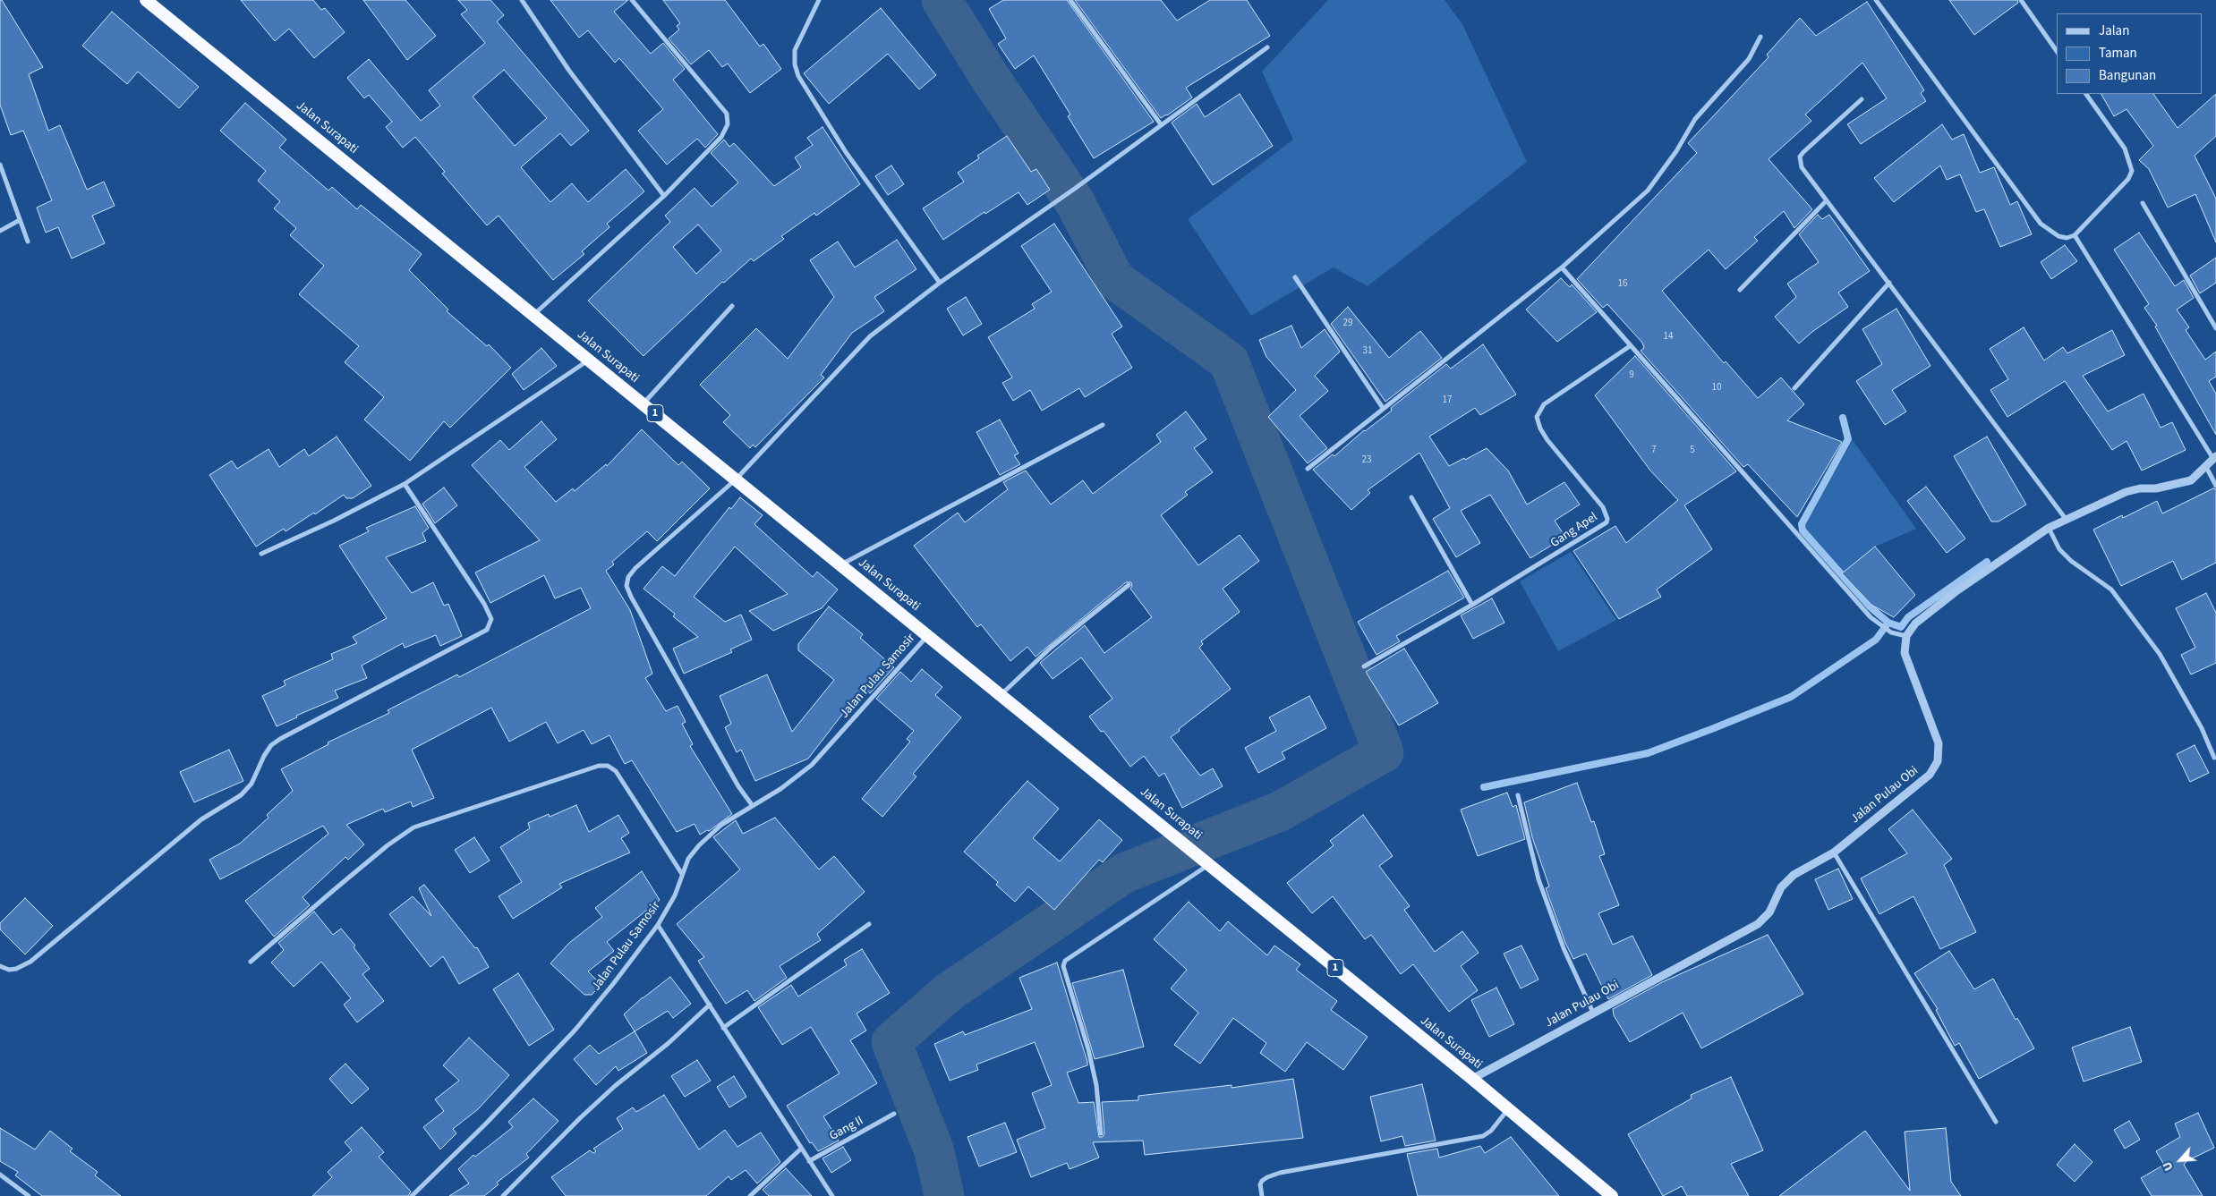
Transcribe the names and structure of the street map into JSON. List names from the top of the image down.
{
  "streets": {
    "highway": ["Jalan Surapati", "1"],
    "street": [
      "Gang Apel",
      "Jalan Pulau Samosir",
      "Jalan Pulau Obi",
      "Gang II"
    ]
  },
  "crossings": [
    ["Jalan Surapati", "Jalan Pulau Samosir"],
    ["Jalan Surapati", "Jalan Pulau Obi"]
  ],
  "house_numbers": [
    "16",
    "29",
    "14",
    "31",
    "9",
    "10",
    "17",
    "7",
    "5",
    "23"
  ],
  "legend": ["Jalan", "Taman", "Bangunan"],
  "north": "bottom left"
}
